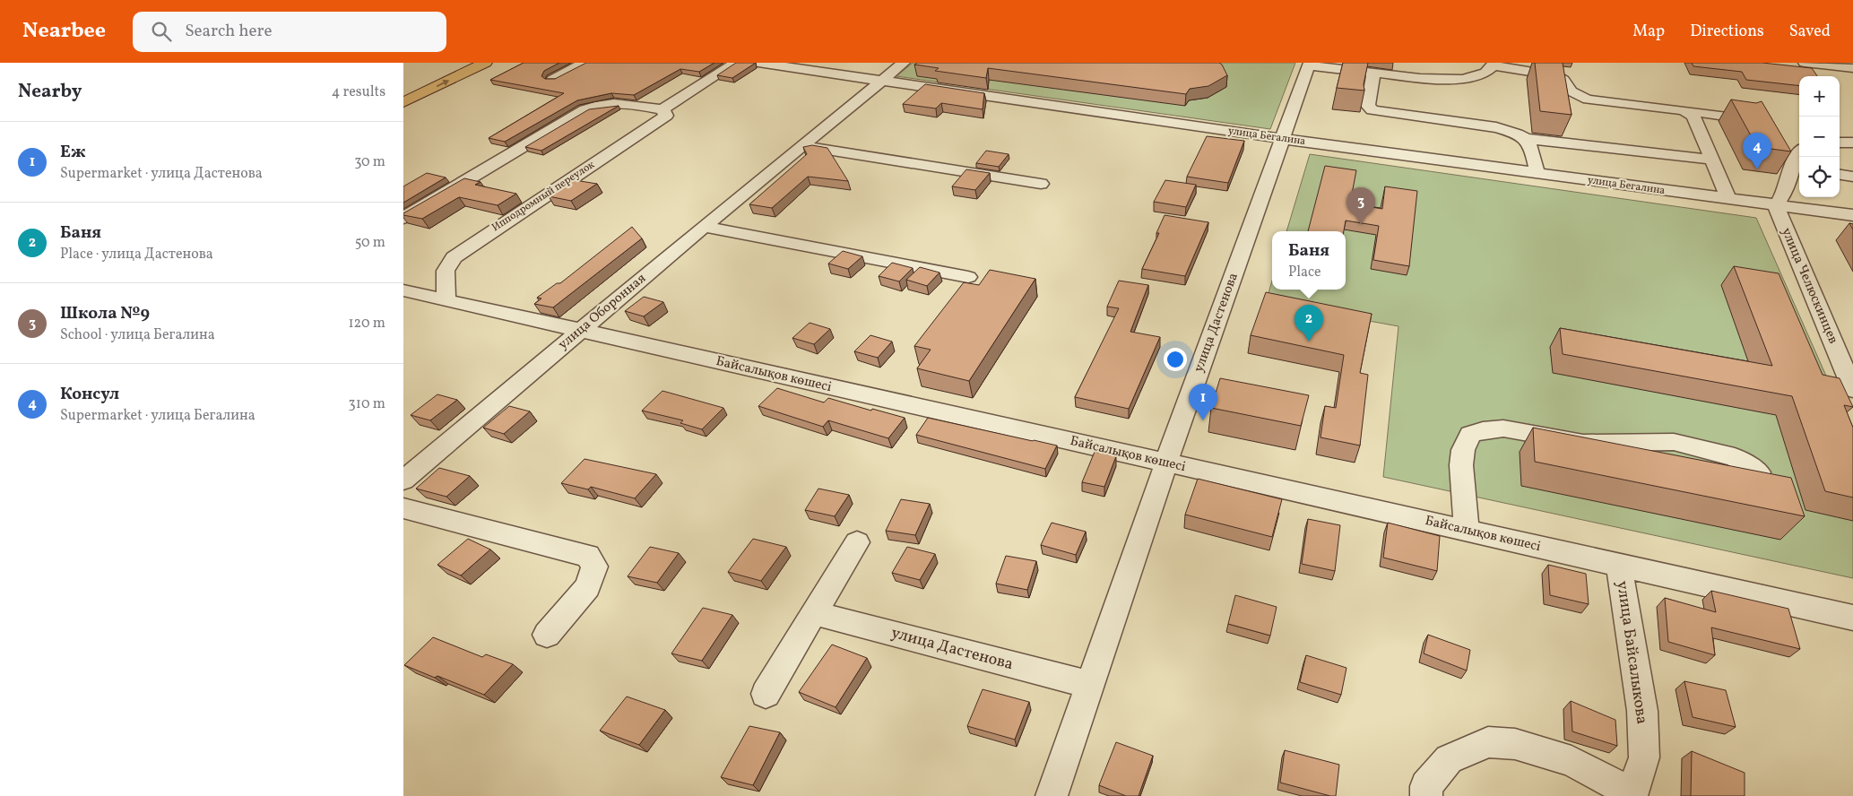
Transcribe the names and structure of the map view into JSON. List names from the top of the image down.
{
  "streets": {
    "street": [
      "улица Бегалина",
      "Ипподромный переулок",
      "улица Челюскинцев",
      "улица Оборонная",
      "улица Дастенова",
      "Байсалықов көшесі",
      "улица Байсалыкова"
    ]
  },
  "crossings": [
    ["улица Бегалина", "улица Челюскинцев"],
    ["улица Бегалина", "улица Оборонная"],
    ["улица Бегалина", "улица Дастенова"],
    ["Ипподромный переулок", "Байсалықов көшесі"],
    ["улица Оборонная", "Байсалықов көшесі"],
    ["улица Дастенова", "Байсалықов көшесі"],
    ["Байсалықов көшесі", "улица Байсалыкова"]
  ],
  "page": {
    "header": "Nearbee",
    "search": "Search here",
    "nav": ["Map", "Directions", "Saved"],
    "heading": ["Nearby", "4 results"],
    "map_buttons": ["+", "−"],
    "list": [
      {
        "mark": "1",
        "name": "Еж",
        "note": "Supermarket · улица Дастенова",
        "value": "30 m"
      },
      {
        "mark": "2",
        "name": "Баня",
        "note": "Place · улица Дастенова",
        "value": "50 m"
      },
      {
        "mark": "3",
        "name": "Школа №9",
        "note": "School · улица Бегалина",
        "value": "120 m"
      },
      {
        "mark": "4",
        "name": "Консул",
        "note": "Supermarket · улица Бегалина",
        "value": "310 m"
      }
    ],
    "pins": [
      "4",
      "3",
      "2",
      "1"
    ],
    "popup": ["Баня", "Place"]
  }
}
